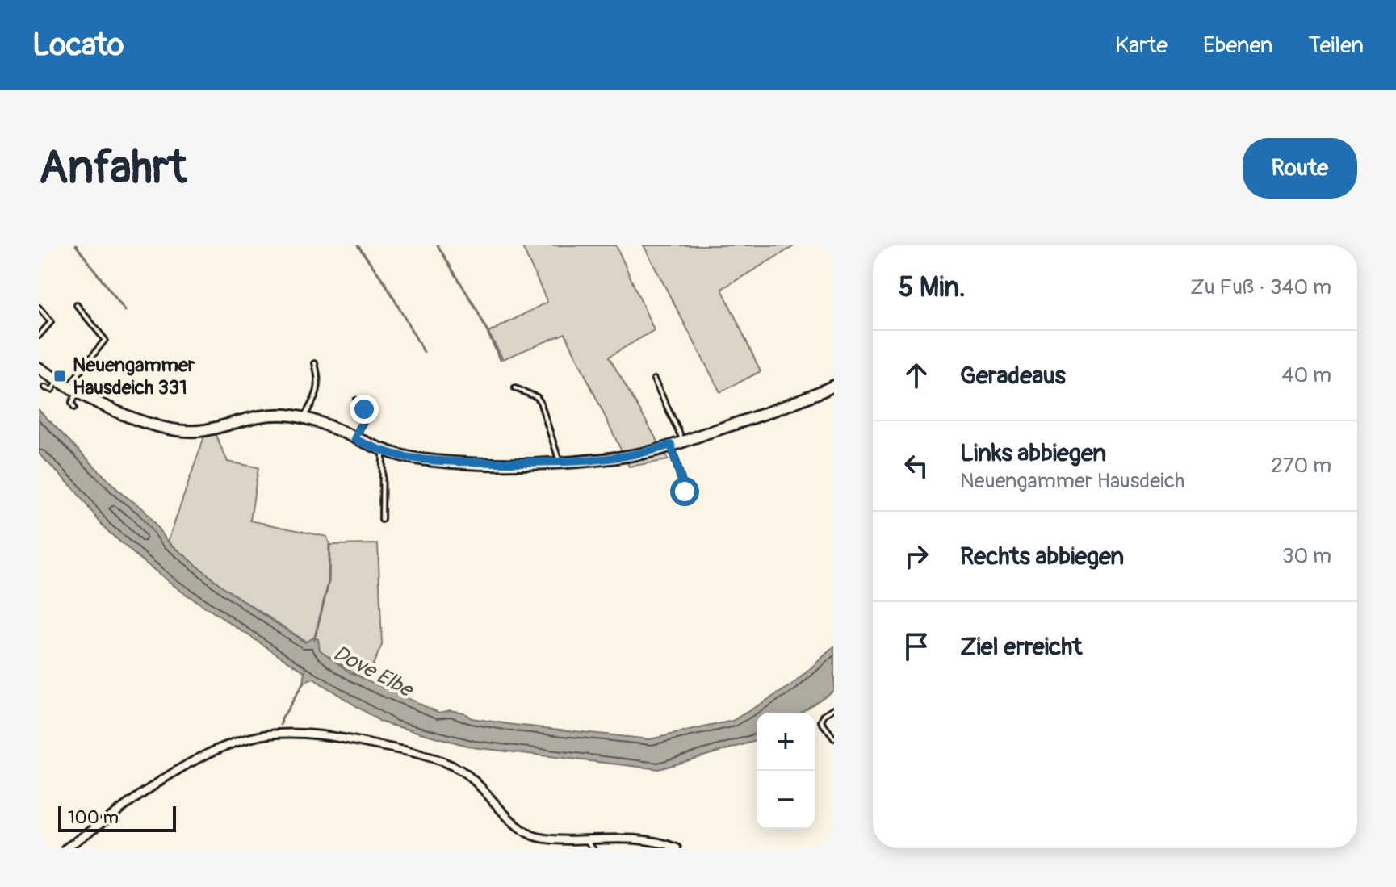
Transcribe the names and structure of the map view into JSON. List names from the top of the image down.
{
  "water": ["Dove Elbe"],
  "places": {
    "transit": ["Neuengammer Hausdeich 331"]
  },
  "scale_bar": "100 m",
  "page": {
    "header": "Locato",
    "nav": ["Karte", "Ebenen", "Teilen"],
    "buttons": "Route",
    "title": "Anfahrt",
    "heading": ["5 Min.", "Zu Fuß · 340 m"],
    "list": [
      ["Geradeaus", "40 m"],
      ["Links abbiegen", "Neuengammer Hausdeich", "270 m"],
      ["Rechts abbiegen", "30 m"],
      "Ziel erreicht"
    ],
    "map_buttons": ["+", "−"],
    "scale": "100 m"
  }
}
